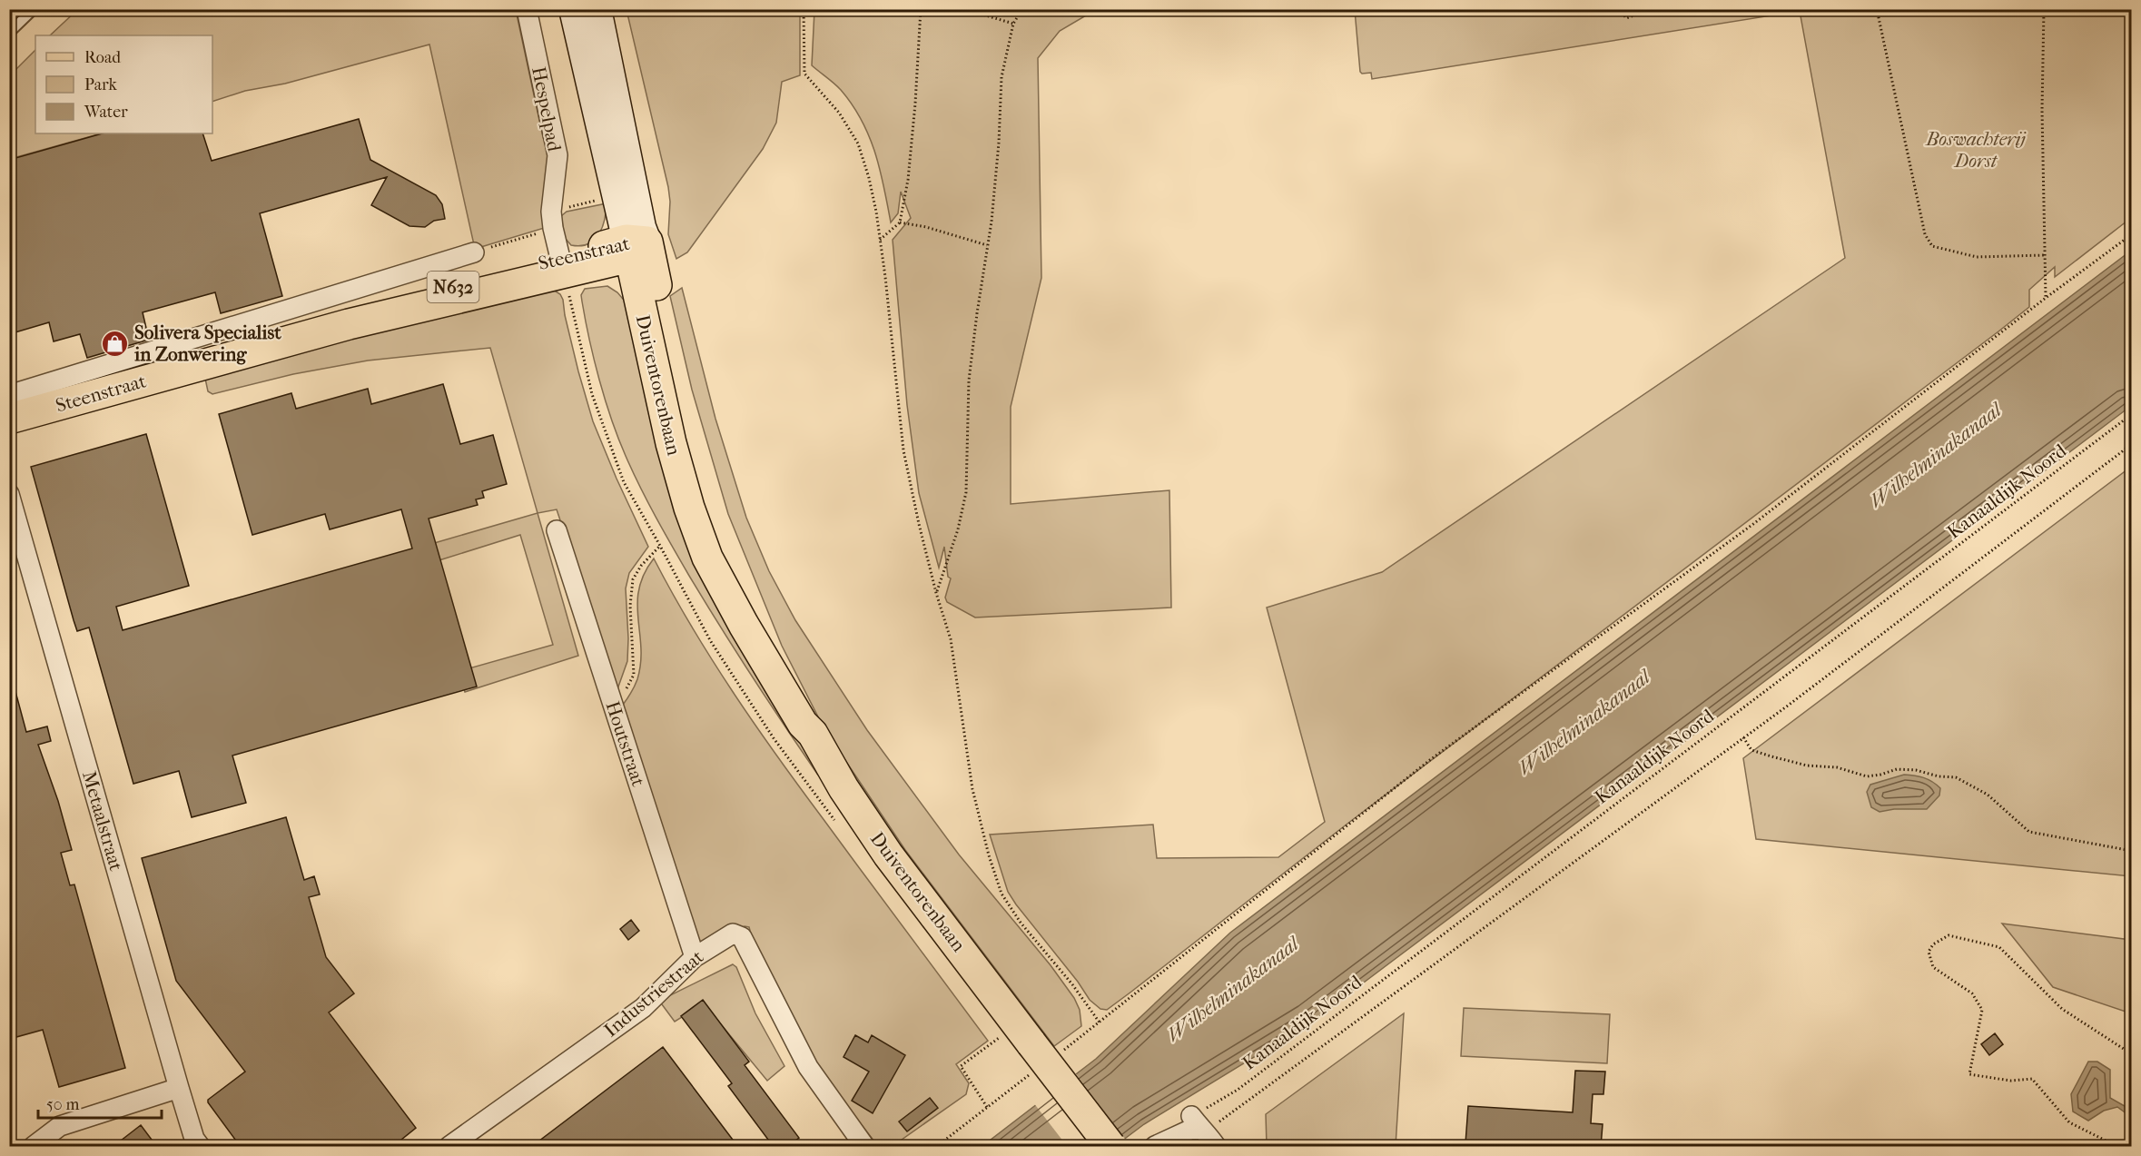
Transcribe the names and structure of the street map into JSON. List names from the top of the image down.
{
  "streets": {
    "main road": ["Steenstraat", "N632", "Duiventorenbaan"],
    "street": [
      "Hespelpad",
      "Houtstraat",
      "Metaalstraat",
      "Industriestraat"
    ],
    "path": ["Kanaaldijk Noord"]
  },
  "crossings": [
    ["Hespelpad", "Steenstraat"],
    ["Steenstraat", "Duiventorenbaan"],
    ["Houtstraat", "Industriestraat"]
  ],
  "water": ["Wilhelminakanaal"],
  "parks": ["Boswachterij Dorst"],
  "places": {
    "shop": ["Solivera Specialist in Zonwering"]
  },
  "legend": ["Road", "Park", "Water"],
  "scale_bar": "50 m"
}
